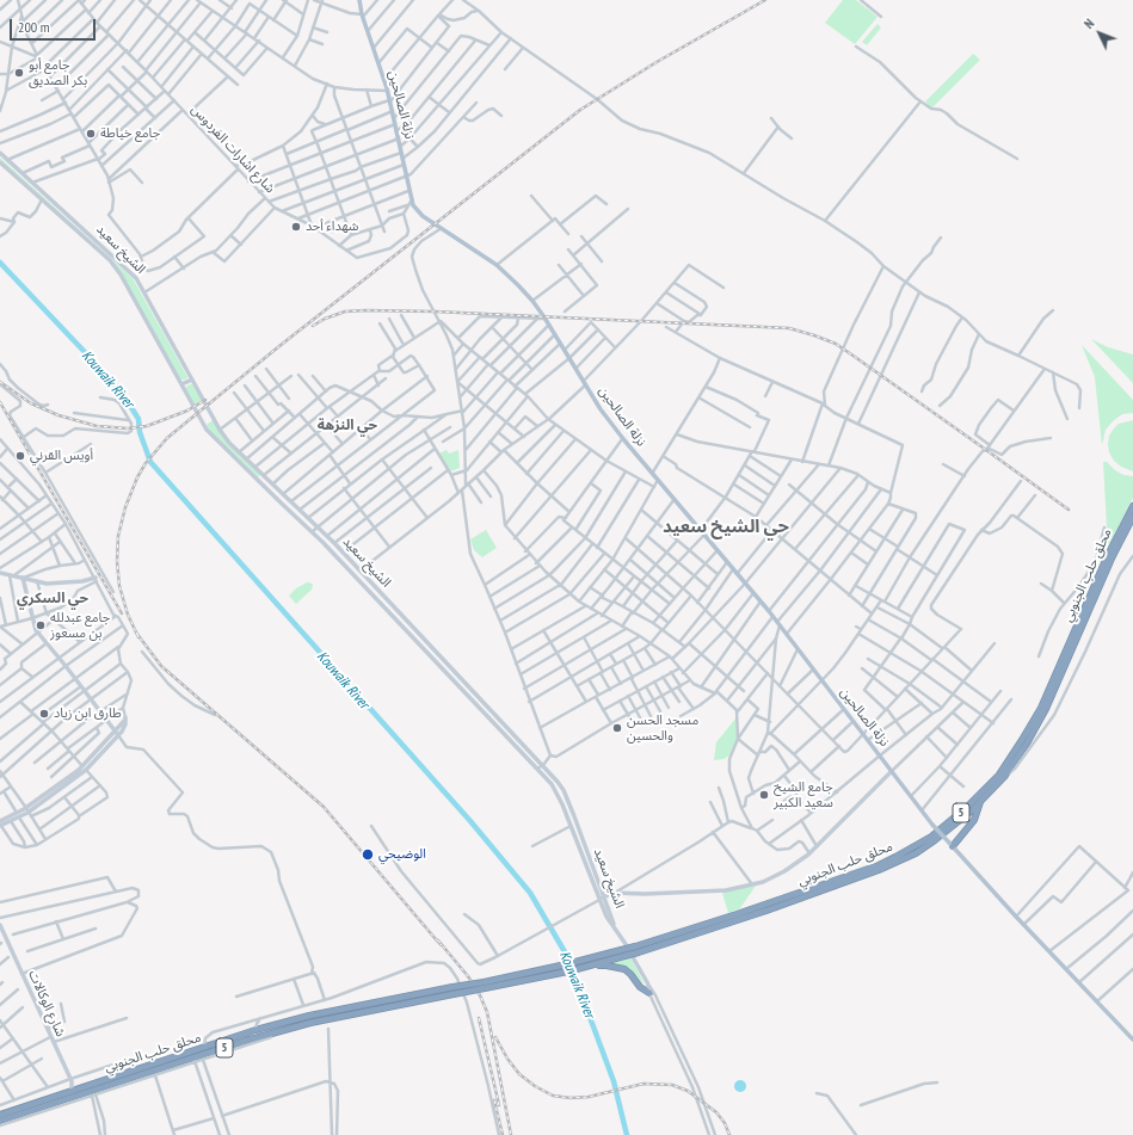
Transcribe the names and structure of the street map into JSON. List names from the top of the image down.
{
  "streets": {
    "highway": ["محلق حلب الجنوبي", "5"],
    "main road": ["نزلة الصالحين", "الشيخ سعيد", "شارع الوكالات"],
    "street": ["شارع اشارات الفردوس"]
  },
  "crossings": [
    ["محلق حلب الجنوبي", "5"],
    ["محلق حلب الجنوبي", "شارع الوكالات"]
  ],
  "districts": ["حي النزهة", "حي الشيخ سعيد", "حي السكري"],
  "water": ["Kouwaik River"],
  "places": [
    "جامع أبو بكر الصديق",
    "جامع خياطة",
    "شهداء أحد",
    "أويس القرني",
    "جامع عبدلله بن مسعوز",
    "طارق ابن زياد",
    "مسجد الحسن والحسين",
    "جامع الشيخ سعيد الكبير",
    "الوضيحي"
  ],
  "scale_bar": "200 m",
  "north": "top left"
}
